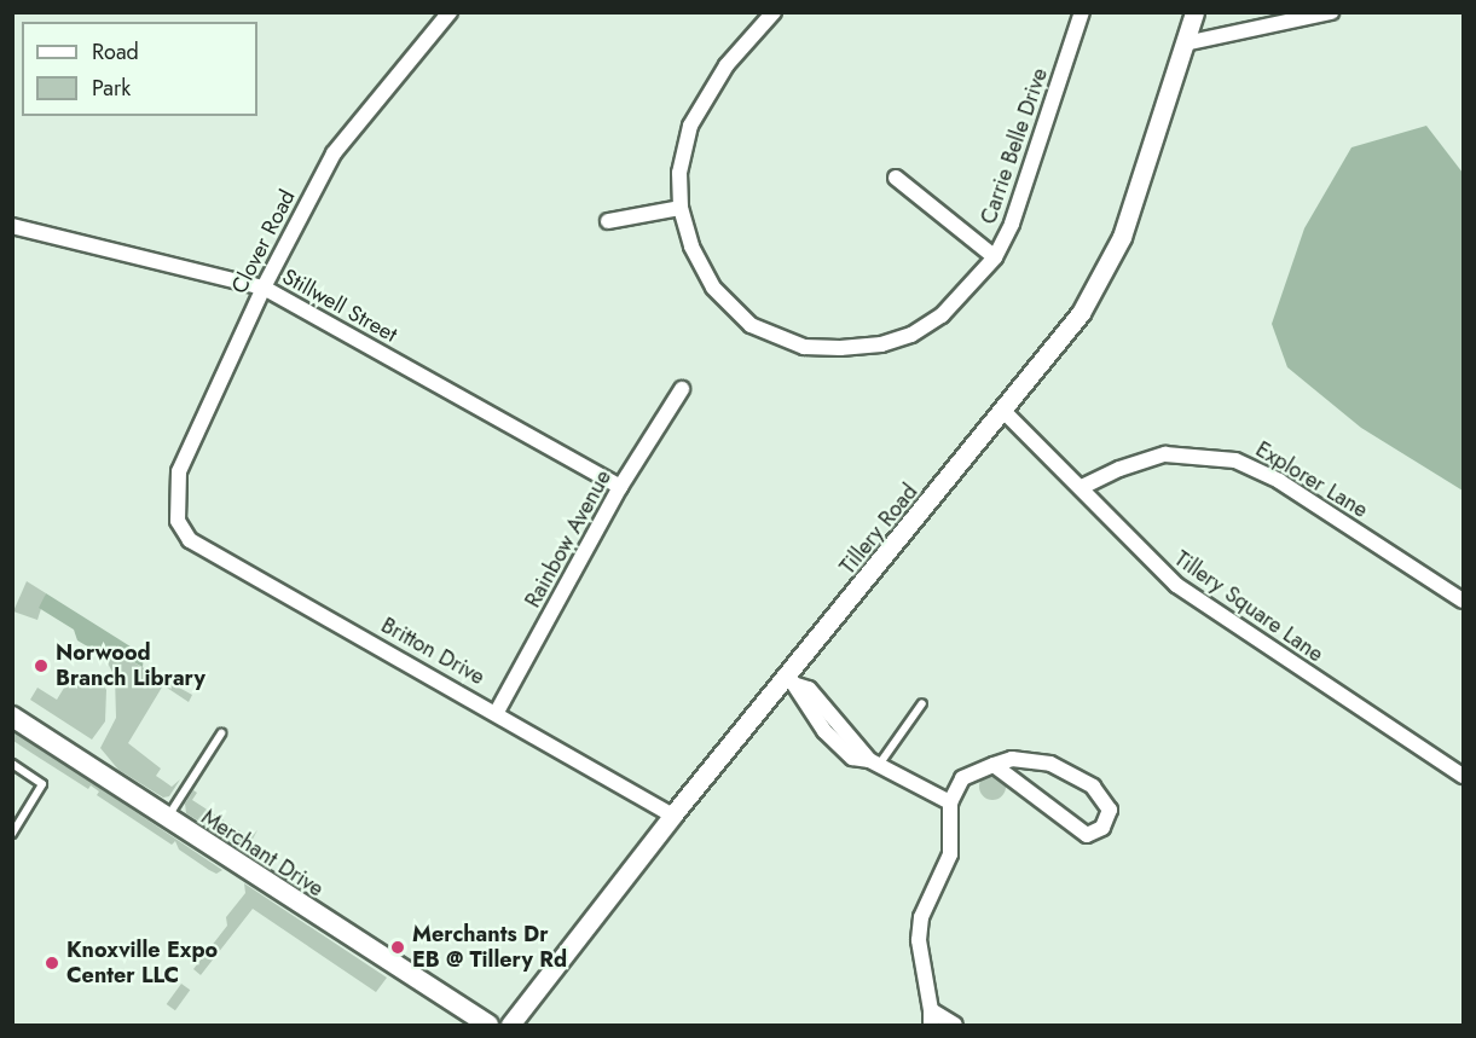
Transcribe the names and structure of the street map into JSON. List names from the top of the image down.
{
  "streets": {
    "main road": ["Merchant Drive"],
    "street": [
      "Carrie Belle Drive",
      "Clover Road",
      "Stillwell Street",
      "Explorer Lane",
      "Tillery Road",
      "Rainbow Avenue",
      "Tillery Square Lane",
      "Britton Drive"
    ]
  },
  "crossings": [
    ["Clover Road", "Stillwell Street"],
    ["Clover Road", "Britton Drive"],
    ["Stillwell Street", "Rainbow Avenue"],
    ["Explorer Lane", "Tillery Square Lane"],
    ["Tillery Road", "Tillery Square Lane"],
    ["Tillery Road", "Britton Drive"],
    ["Rainbow Avenue", "Britton Drive"]
  ],
  "places": ["Norwood Branch Library", "Merchants Dr EB @ Tillery Rd", "Knoxville Expo Center LLC"],
  "legend": ["Road", "Park"]
}
